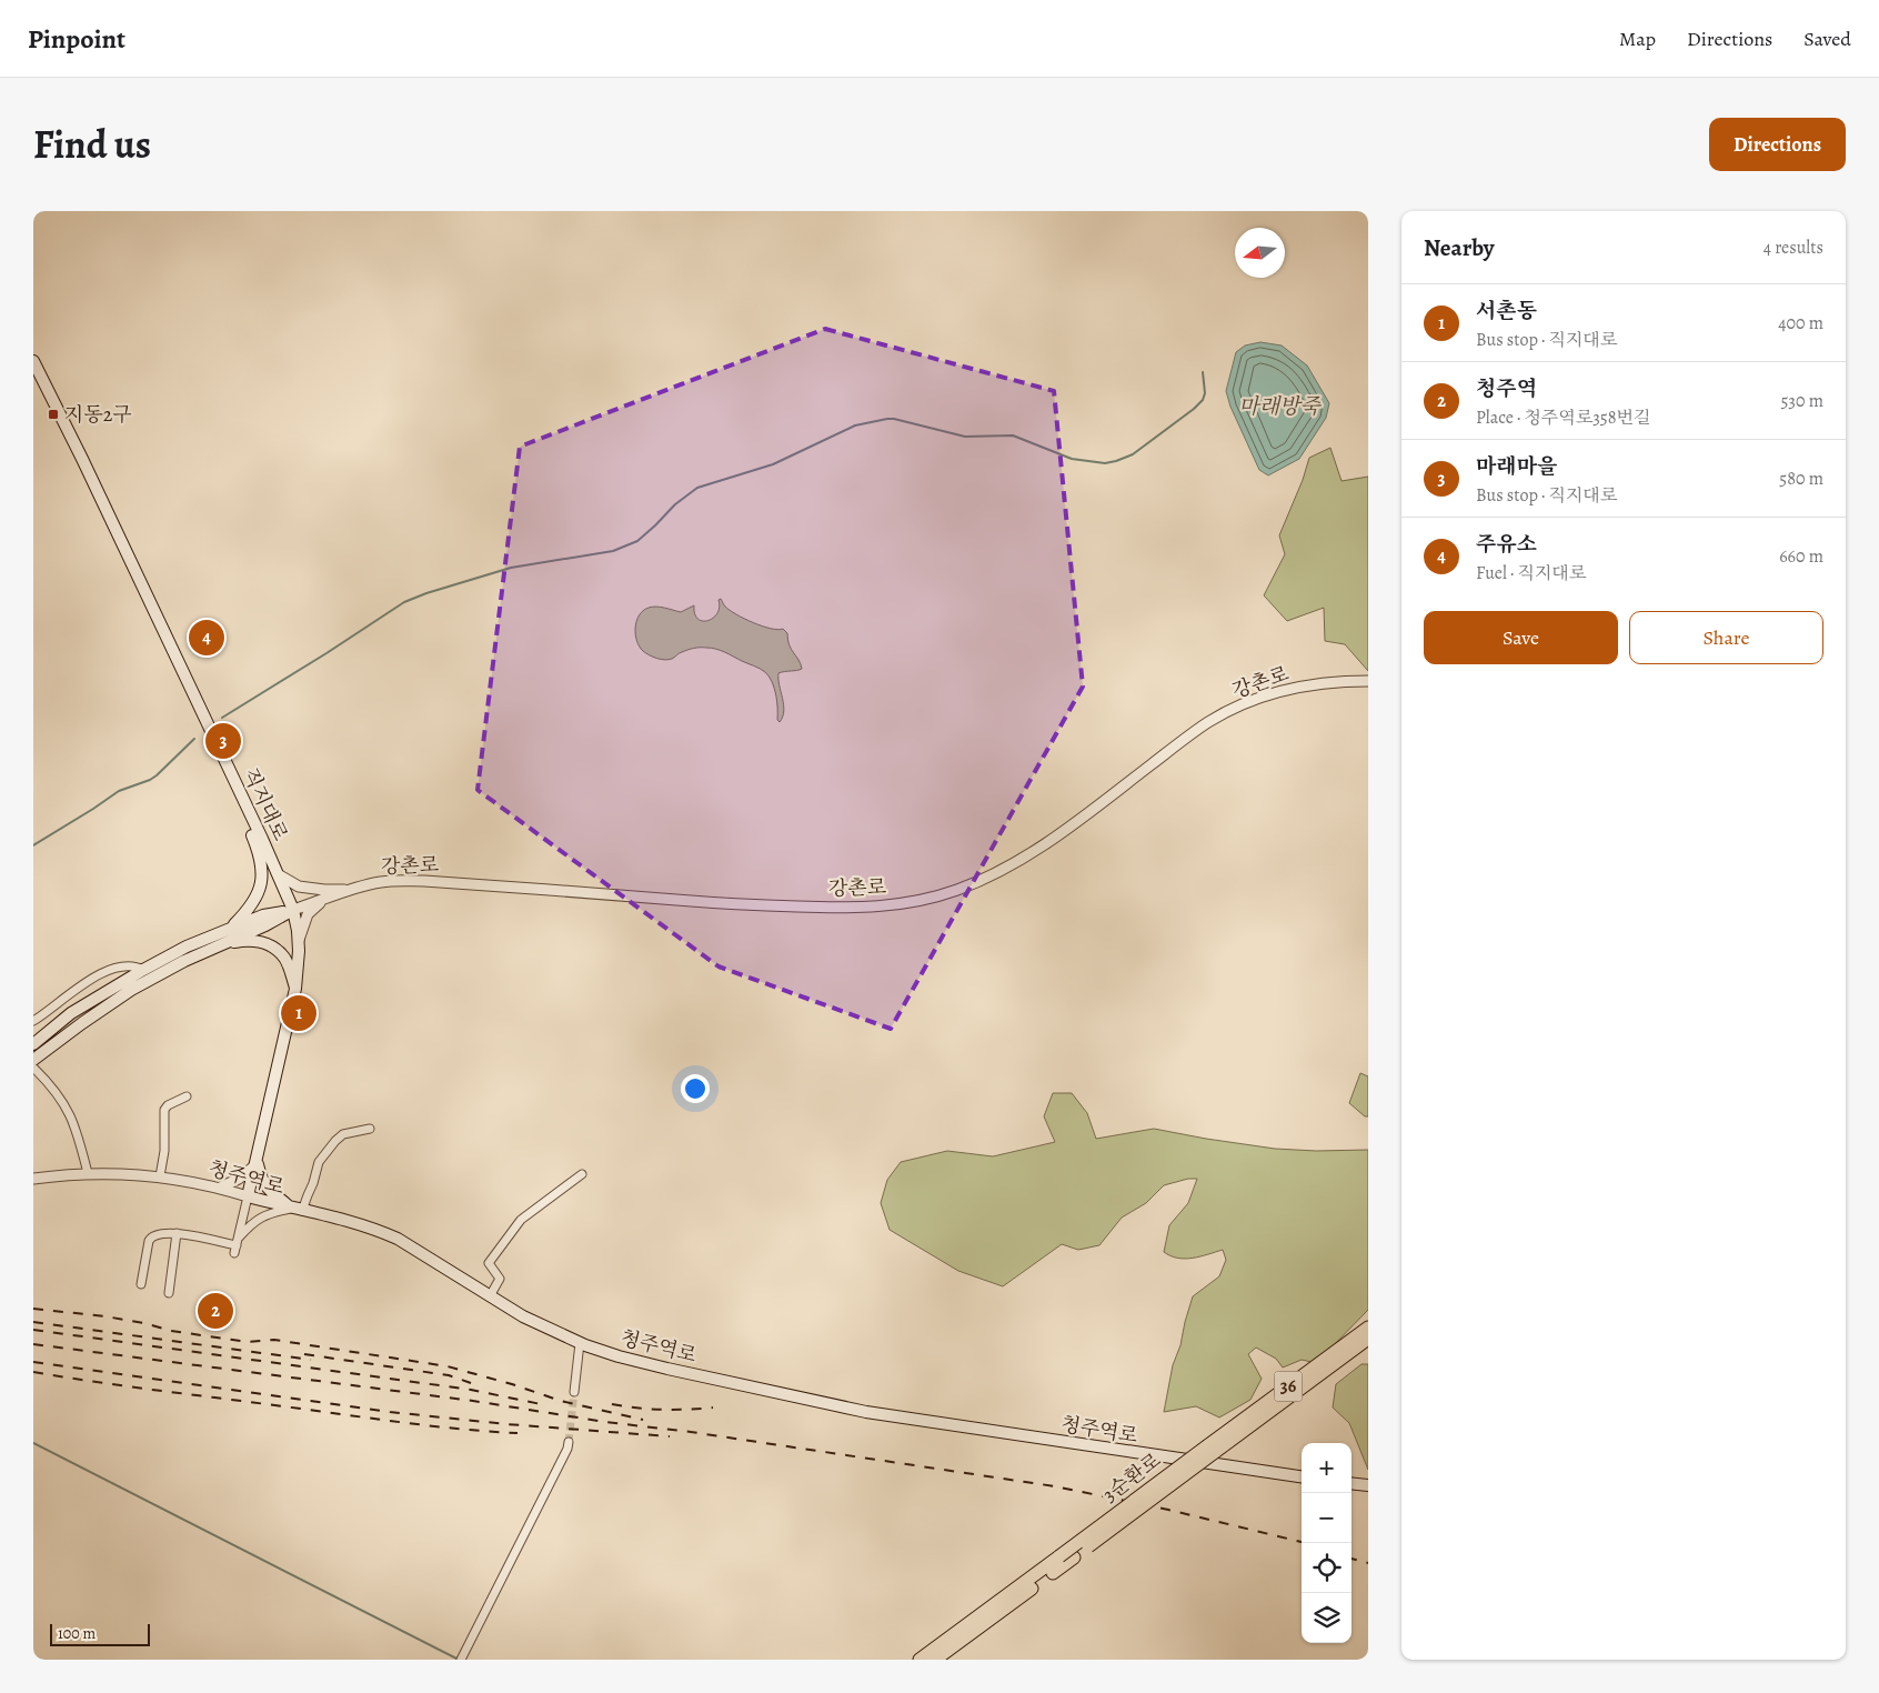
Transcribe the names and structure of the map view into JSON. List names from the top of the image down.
{
  "streets": {
    "highway": ["36", "3순환로"],
    "main road": ["직지대로", "청주역로"],
    "street": ["강촌로"]
  },
  "crossings": [
    ["강촌로", "직지대로"],
    ["직지대로", "청주역로"]
  ],
  "water": ["마래방죽"],
  "places": {
    "transit": ["지동2구"]
  },
  "scale_bar": "100 m",
  "north": "left",
  "page": {
    "header": "Pinpoint",
    "nav": ["Map", "Directions", "Saved"],
    "title": "Find us",
    "buttons": [
      "Directions",
      ["Save", "Share"]
    ],
    "heading": ["Nearby", "4 results"],
    "list": [
      {
        "mark": "1",
        "name": "서촌동",
        "note": "Bus stop · 직지대로",
        "value": "400 m"
      },
      {
        "mark": "2",
        "name": "청주역",
        "note": "Place · 청주역로358번길",
        "value": "530 m"
      },
      {
        "mark": "3",
        "name": "마래마을",
        "note": "Bus stop · 직지대로",
        "value": "580 m"
      },
      {
        "mark": "4",
        "name": "주유소",
        "note": "Fuel · 직지대로",
        "value": "660 m"
      }
    ],
    "pins": [
      "4",
      "3",
      "1",
      "2"
    ],
    "map_buttons": ["+", "−"],
    "scale": "100 m"
  }
}
